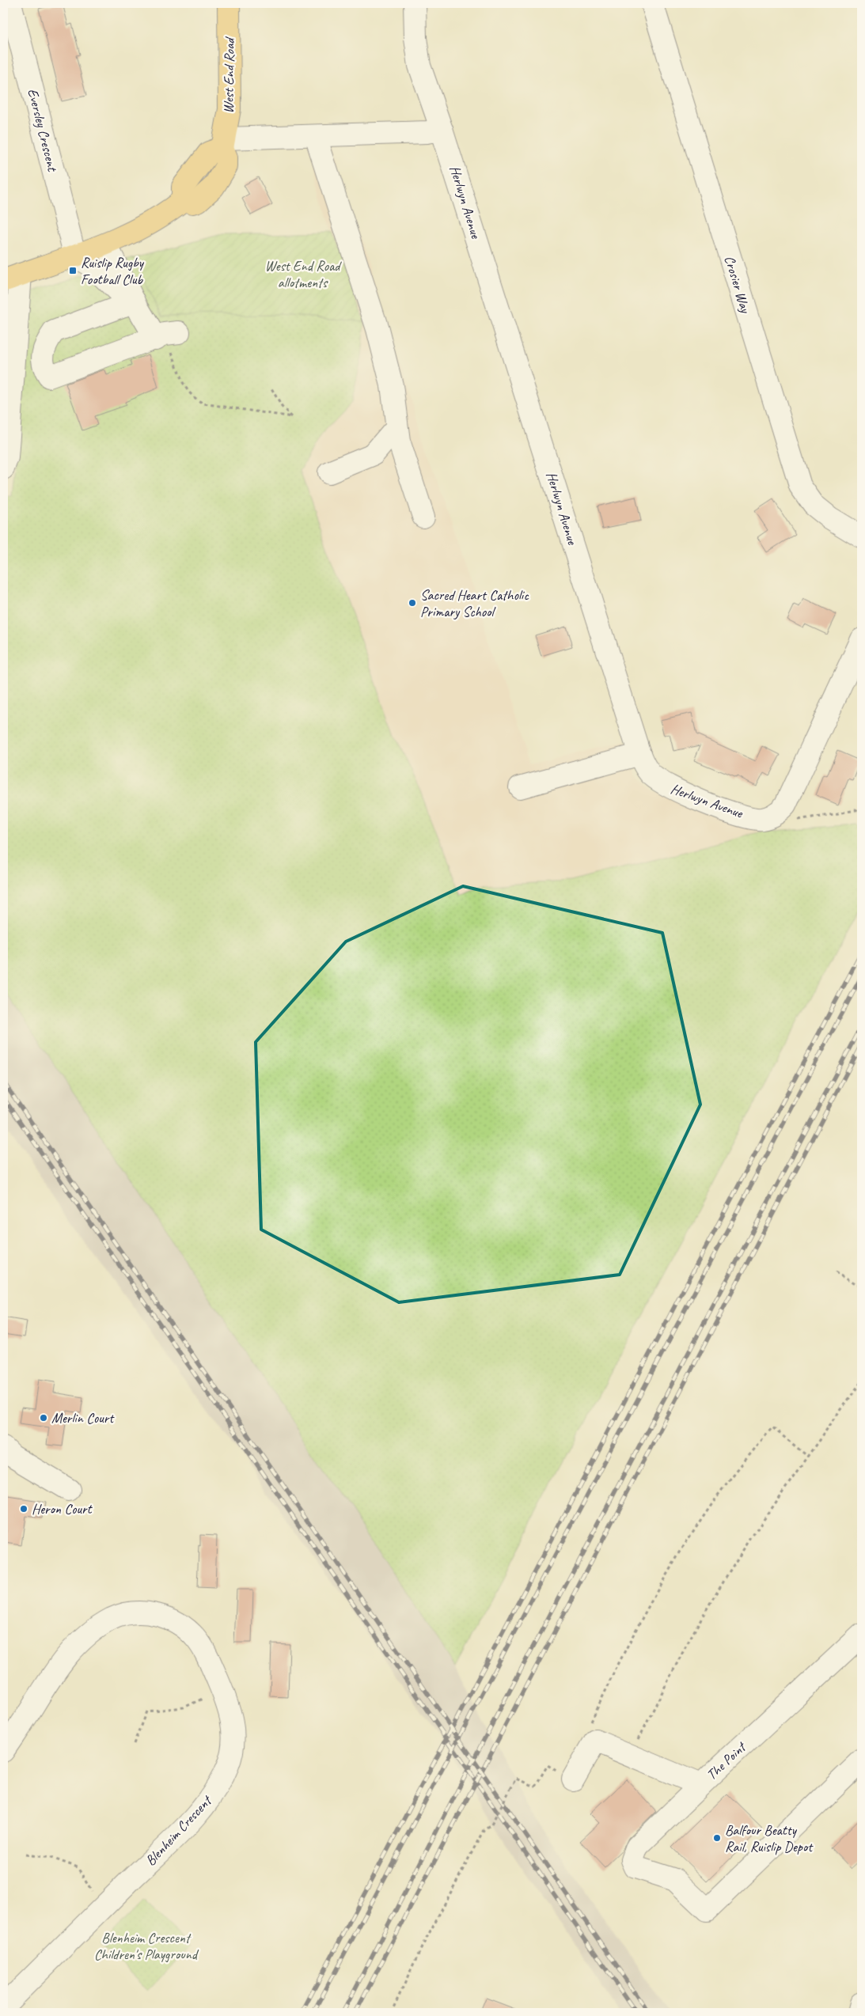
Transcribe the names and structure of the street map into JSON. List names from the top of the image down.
{
  "streets": {
    "main road": ["West End Road"],
    "street": [
      "Eversley Crescent",
      "Herlwyn Avenue",
      "Crosier Way",
      "The Point",
      "Blenheim Crescent"
    ]
  },
  "parks": ["West End Road allotments", "Blenheim Crescent Children's Playground"],
  "places": {
    "transit": ["Ruislip Rugby Football Club"],
    "other": [
      "Sacred Heart Catholic Primary School",
      "Merlin Court",
      "Heron Court",
      "Balfour Beatty Rail, Ruislip Depot"
    ]
  }
}
